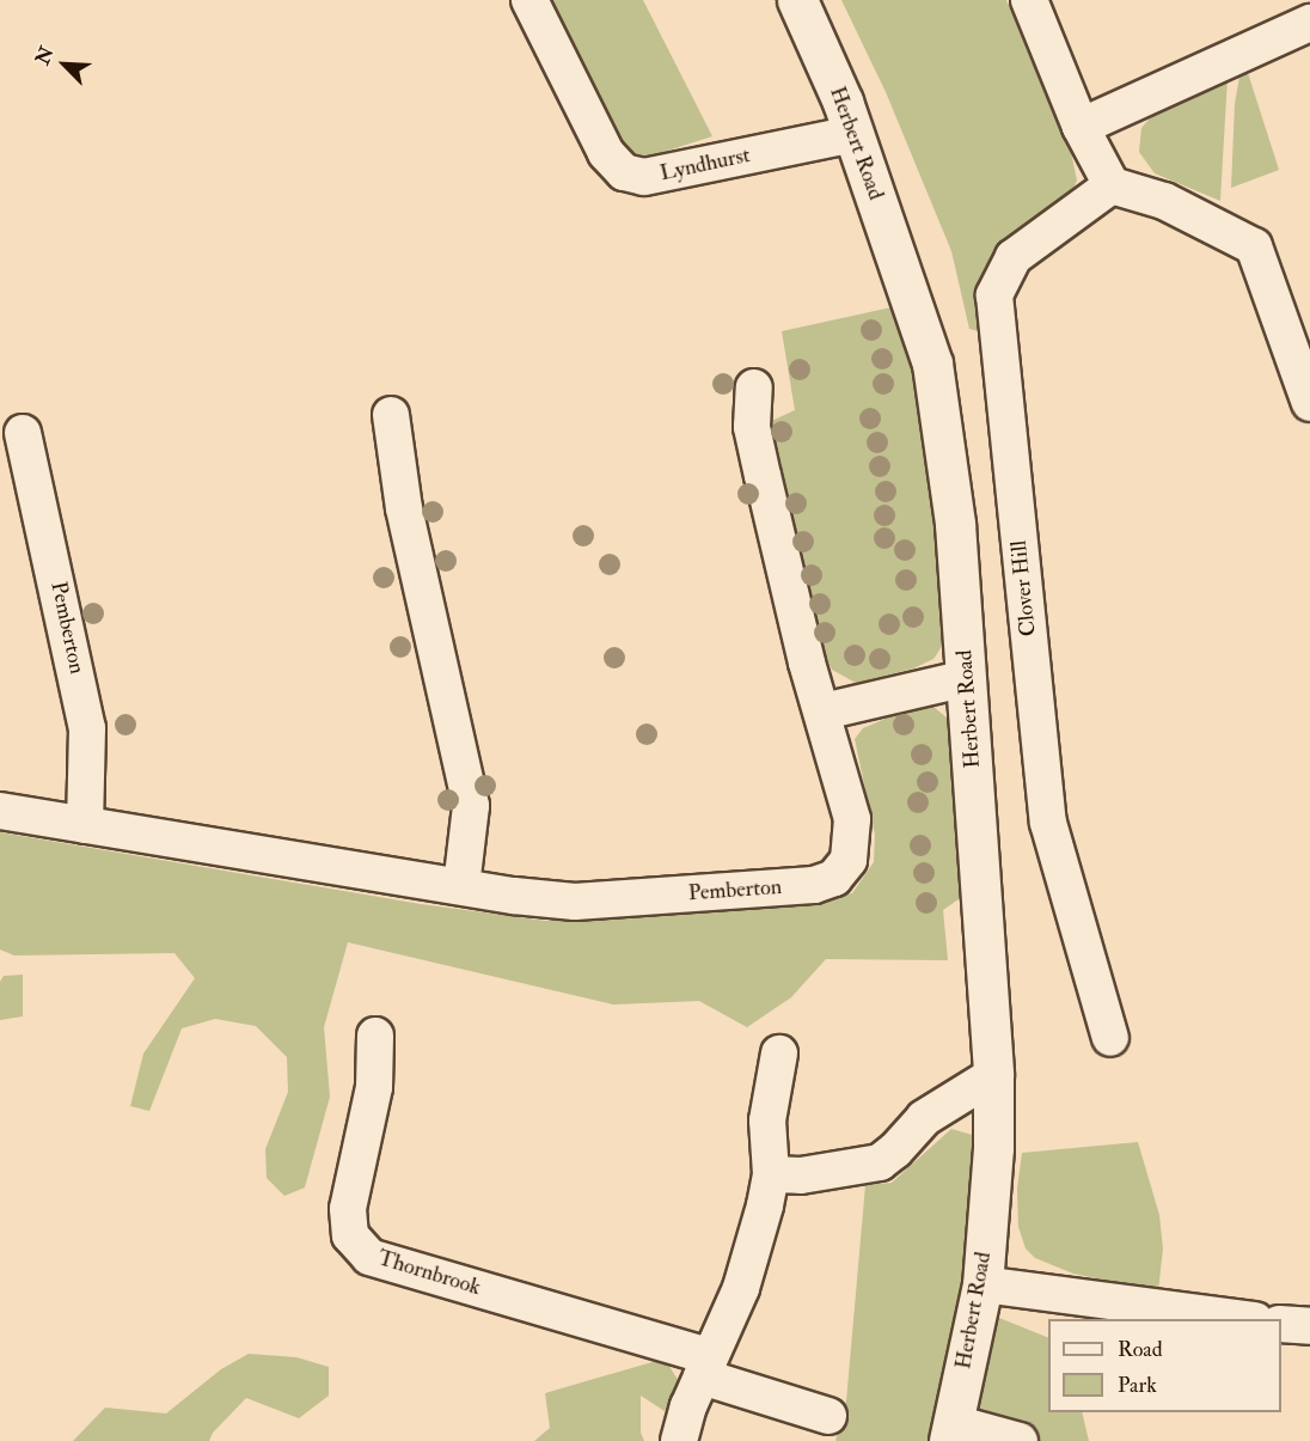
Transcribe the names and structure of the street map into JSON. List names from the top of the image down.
{
  "streets": {
    "street": [
      "Herbert Road",
      "Lyndhurst",
      "Clover Hill",
      "Pemberton",
      "Thornbrook"
    ]
  },
  "crossings": [
    ["Herbert Road", "Lyndhurst"]
  ],
  "legend": ["Road", "Park"],
  "north": "top left"
}
